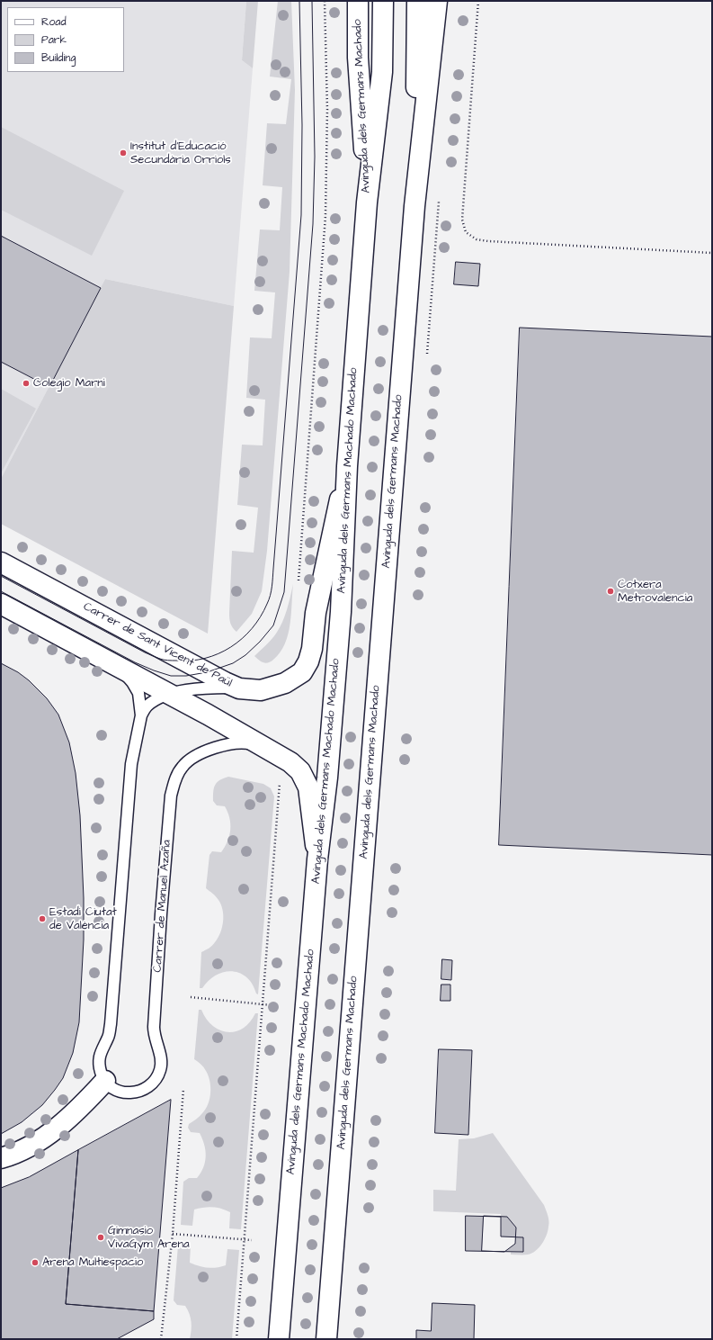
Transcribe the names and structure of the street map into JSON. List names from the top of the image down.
{
  "streets": {
    "main road": ["Avinguda dels Germans Machado", "Avinguda dels Germans Machado Machado", "Carrer de Sant Vicent de Paül"],
    "lane": ["Carrer de Manuel Azaña"]
  },
  "crossings": [
    ["Avinguda dels Germans Machado", "Avinguda dels Germans Machado Machado"],
    ["Avinguda dels Germans Machado Machado", "Carrer de Sant Vicent de Paül"]
  ],
  "places": [
    "Institut d'Educació Secundària Orriols",
    "Colegio Marni",
    "Cotxera Metrovalencia",
    "Estadi Ciutat de València",
    "Gimnasio VivaGym Arena",
    "Arena Multiespacio"
  ],
  "legend": ["Road", "Park", "Building"]
}
